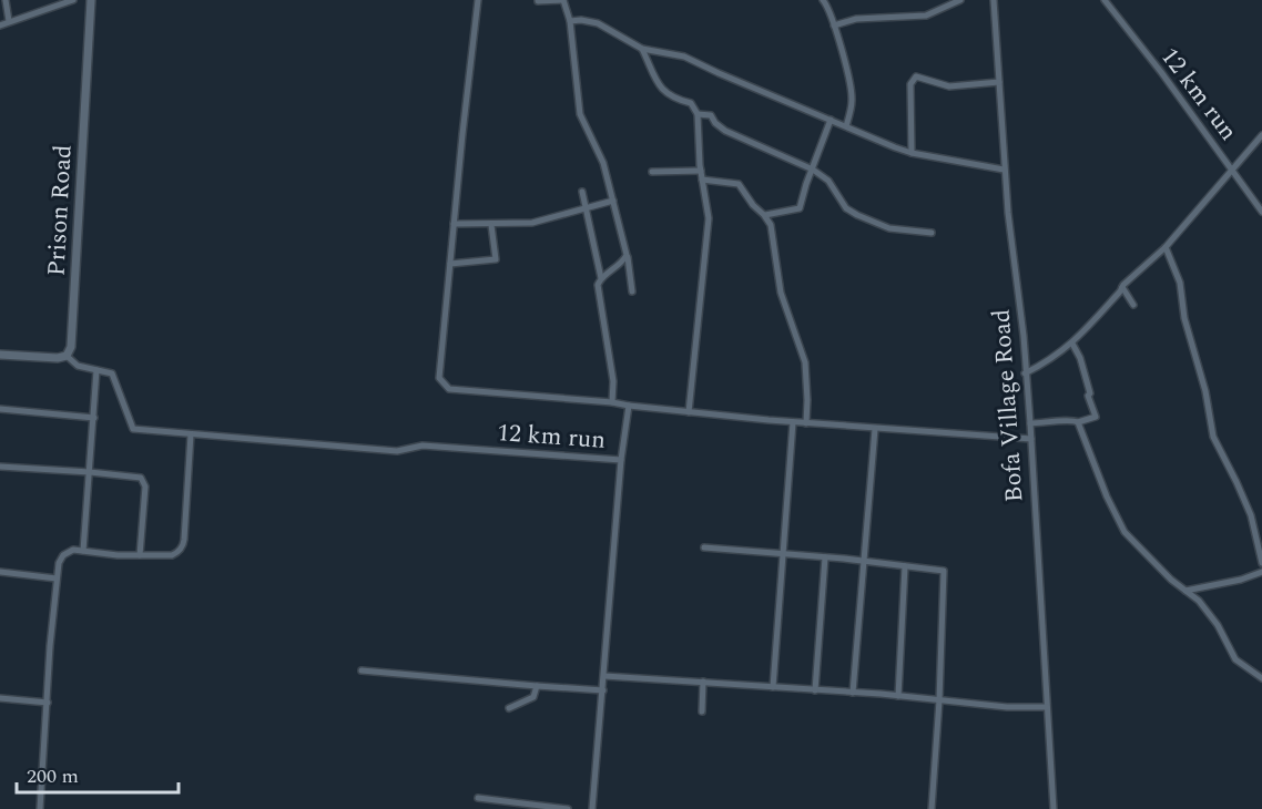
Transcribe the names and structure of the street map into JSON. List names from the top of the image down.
{
  "streets": {
    "street": ["12 km run", "Prison Road", "Bofa Village Road"]
  },
  "crossings": [
    ["12 km run", "Prison Road"],
    ["12 km run", "Bofa Village Road"]
  ],
  "scale_bar": "200 m"
}
